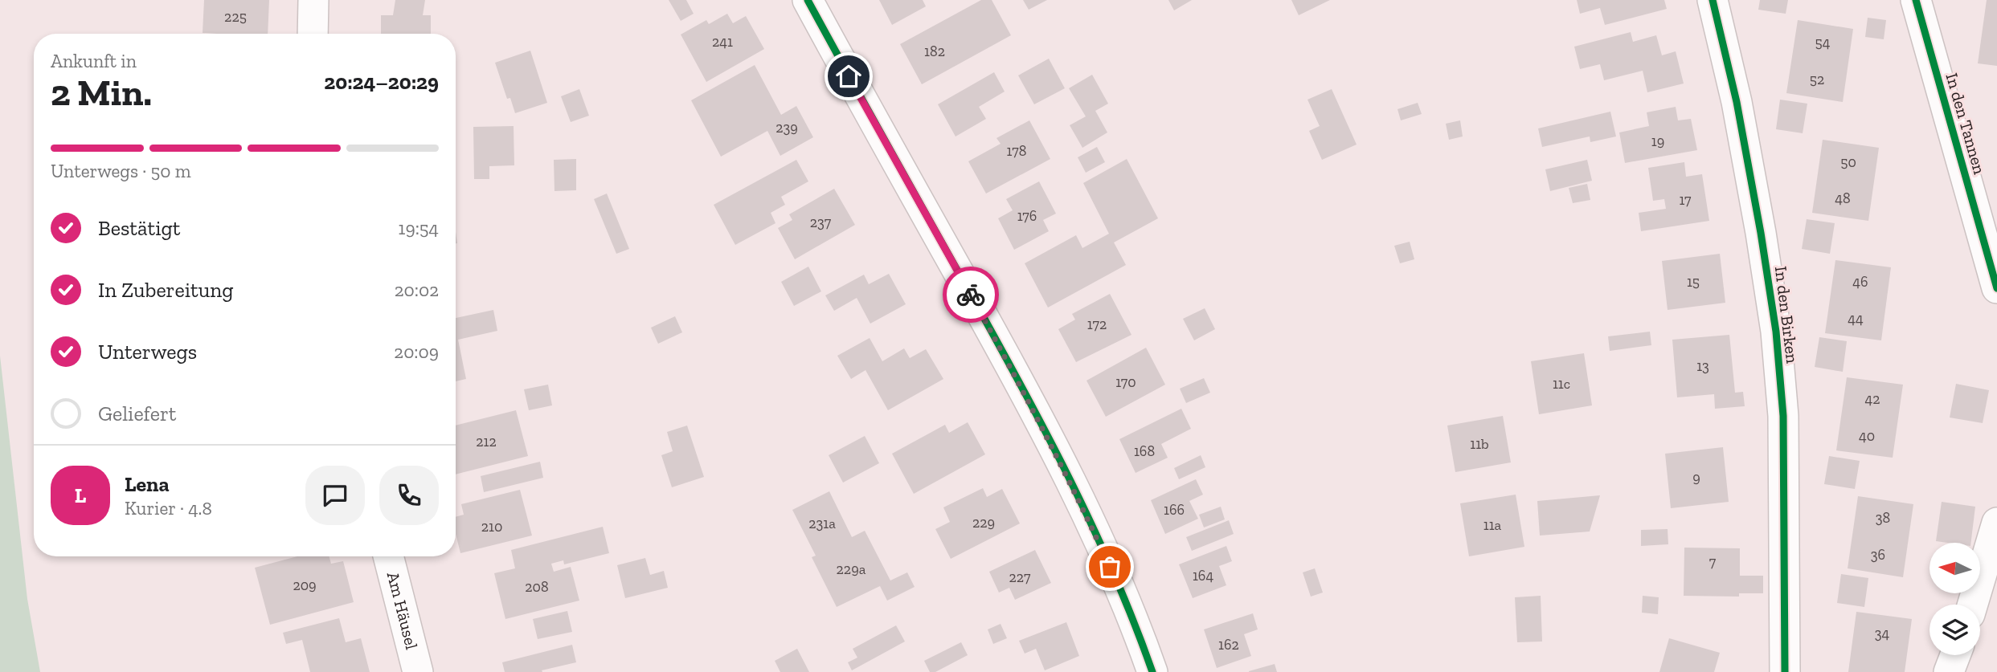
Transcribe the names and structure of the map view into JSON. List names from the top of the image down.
{
  "streets": {
    "street": ["In den Tannen", "In den Birken", "Am Häusel"]
  },
  "house_numbers": [
    "225",
    "241",
    "54",
    "182",
    "52",
    "239",
    "19",
    "178",
    "50",
    "48",
    "17",
    "176",
    "237",
    "15",
    "46",
    "44",
    "172",
    "13",
    "170",
    "11c",
    "42",
    "40",
    "212",
    "11b",
    "168",
    "9",
    "166",
    "38",
    "229",
    "231a",
    "11a",
    "210",
    "36",
    "7",
    "229a",
    "164",
    "227",
    "209",
    "208",
    "34",
    "162"
  ],
  "north": "left",
  "page": {
    "heading": ["2 Min.", "Ankunft in", "20:24–20:29"],
    "panel": ["Lena", "Kurier · 4.8"],
    "bar": "Unterwegs · 50 m",
    "list": [
      ["Bestätigt", "19:54"],
      ["In Zubereitung", "20:02"],
      ["Unterwegs", "20:09"],
      "Geliefert"
    ],
    "round": "L"
  }
}
